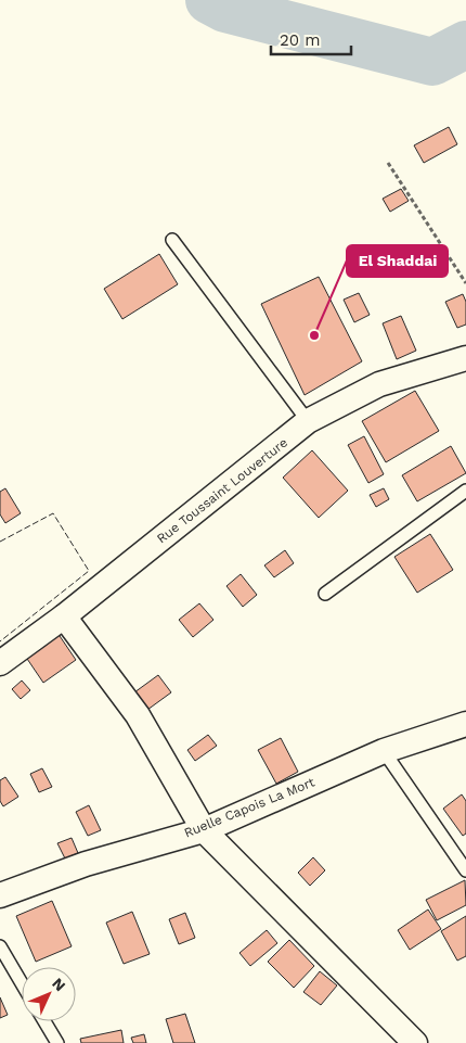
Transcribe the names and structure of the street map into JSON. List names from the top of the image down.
{
  "streets": {
    "street": ["Rue Toussaint Louverture", "Ruelle Capois La Mort"]
  },
  "places": ["El Shaddai"],
  "scale_bar": "20 m",
  "north": "top right"
}
